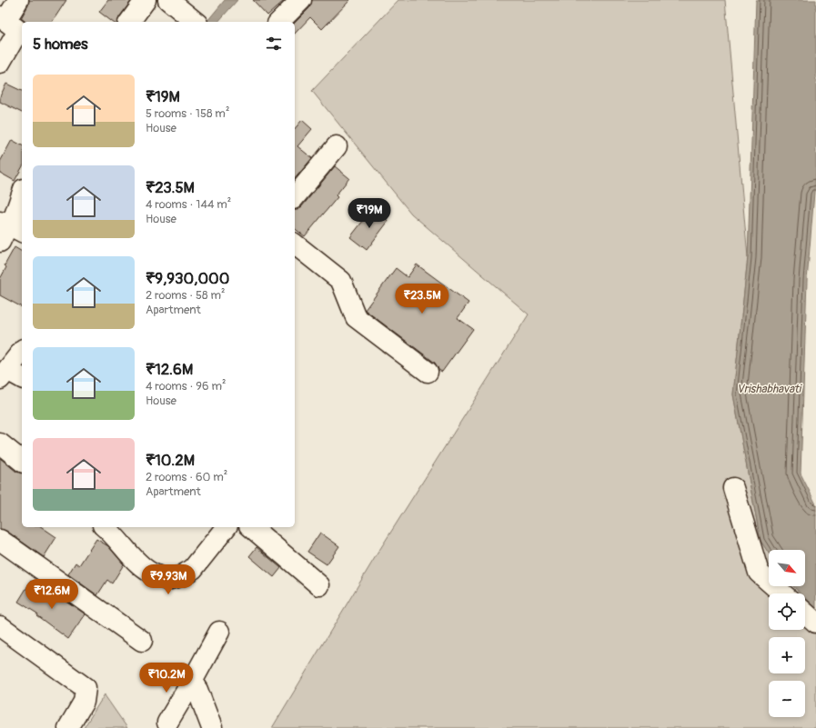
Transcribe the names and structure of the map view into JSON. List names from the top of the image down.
{
  "water": ["Vrishabhavati"],
  "north": "bottom right",
  "page": {
    "heading": "5 homes",
    "list": [
      {
        "name": "₹19M",
        "note": "5 rooms · 158 m² · House"
      },
      {
        "name": "₹23.5M",
        "note": "4 rooms · 144 m² · House"
      },
      {
        "name": "₹9,930,000",
        "note": "2 rooms · 58 m² · Apartment"
      },
      {
        "name": "₹12.6M",
        "note": "4 rooms · 96 m² · House"
      },
      {
        "name": "₹10.2M",
        "note": "2 rooms · 60 m² · Apartment"
      }
    ],
    "price": [
      "₹19M",
      "₹23.5M",
      "₹9.93M",
      "₹12.6M",
      "₹10.2M"
    ],
    "map_buttons": ["+", "−"]
  }
}
